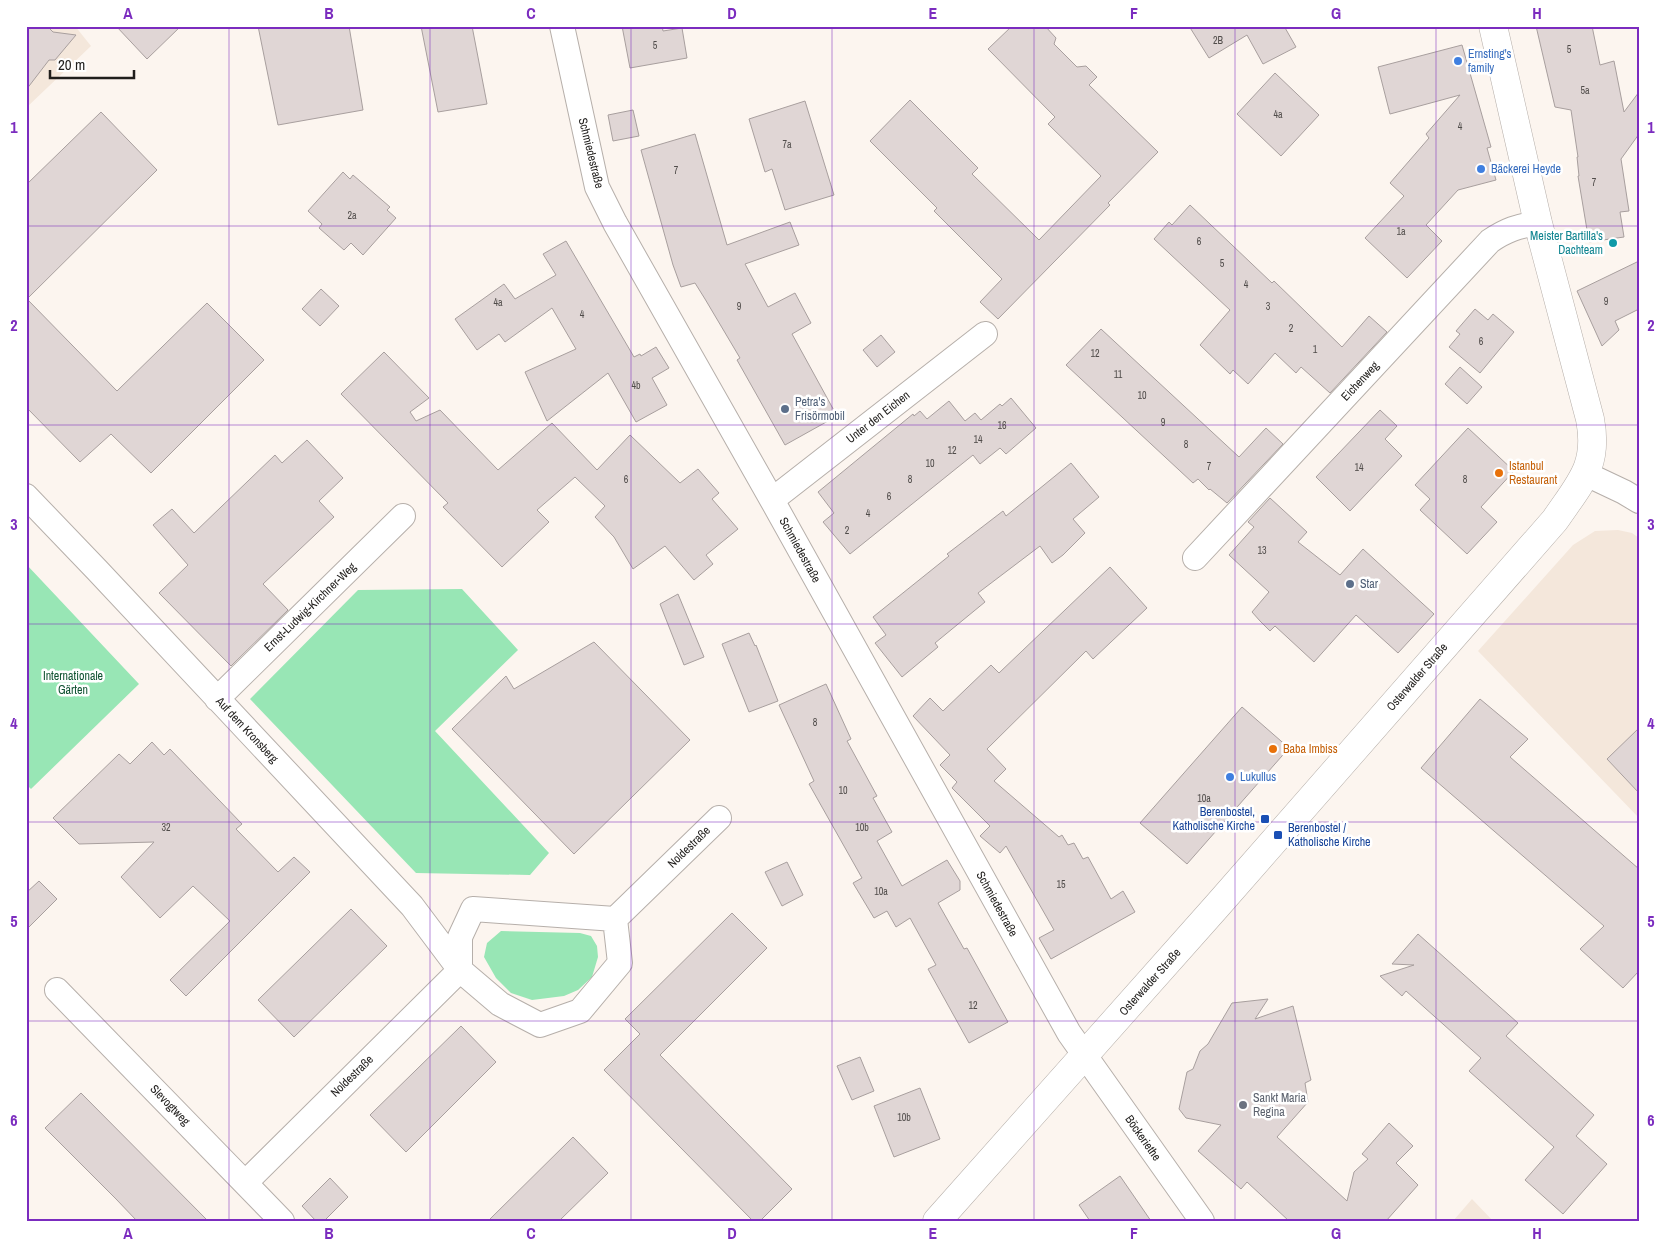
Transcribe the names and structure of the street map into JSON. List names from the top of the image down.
{
  "streets": {
    "street": [
      "Schmiedestraße",
      "Eichenweg",
      "Unter den Eichen",
      "Ernst-Ludwig-Kirchner-Weg",
      "Osterwalder Straße",
      "Auf dem Kronsberg",
      "Noldestraße",
      "Slevogtweg",
      "Böckeriethe"
    ]
  },
  "crossings": [
    ["Schmiedestraße", "Unter den Eichen"],
    ["Schmiedestraße", "Osterwalder Straße"],
    ["Schmiedestraße", "Böckeriethe"],
    ["Eichenweg", "Osterwalder Straße"],
    ["Ernst-Ludwig-Kirchner-Weg", "Auf dem Kronsberg"],
    ["Osterwalder Straße", "Böckeriethe"],
    ["Auf dem Kronsberg", "Noldestraße"],
    ["Noldestraße", "Slevogtweg"]
  ],
  "parks": ["Internationale Gärten"],
  "places": {
    "other": [
      "Ernsting's family",
      "Bäckerei Heyde",
      "Meister Bartilla's Dachteam",
      "Petra's Frisörmobil",
      "Istanbul Restaurant",
      "Star",
      "Baba Imbiss",
      "Lukullus",
      "Sankt Maria Regina"
    ],
    "transit": ["Berenbostel, Katholische Kirche", "Berenbostel / Katholische Kirche"]
  },
  "house_numbers": [
    "2B",
    "5",
    "5",
    "5a",
    "4a",
    "4",
    "7a",
    "7",
    "7",
    "2a",
    "1a",
    "6",
    "5",
    "4",
    "9",
    "4a",
    "9",
    "3",
    "4",
    "2",
    "6",
    "1",
    "12",
    "11",
    "4b",
    "10",
    "9",
    "16",
    "14",
    "8",
    "12",
    "10",
    "7",
    "14",
    "6",
    "8",
    "8",
    "6",
    "4",
    "2",
    "13",
    "8",
    "10",
    "10a",
    "32",
    "10b",
    "15",
    "10a",
    "12",
    "10b"
  ],
  "scale_bar": "20 m",
  "grid": {
    "columns": [
      "A",
      "B",
      "C",
      "D",
      "E",
      "F",
      "G",
      "H"
    ],
    "rows": [
      "1",
      "2",
      "3",
      "4",
      "5",
      "6"
    ]
  }
}
